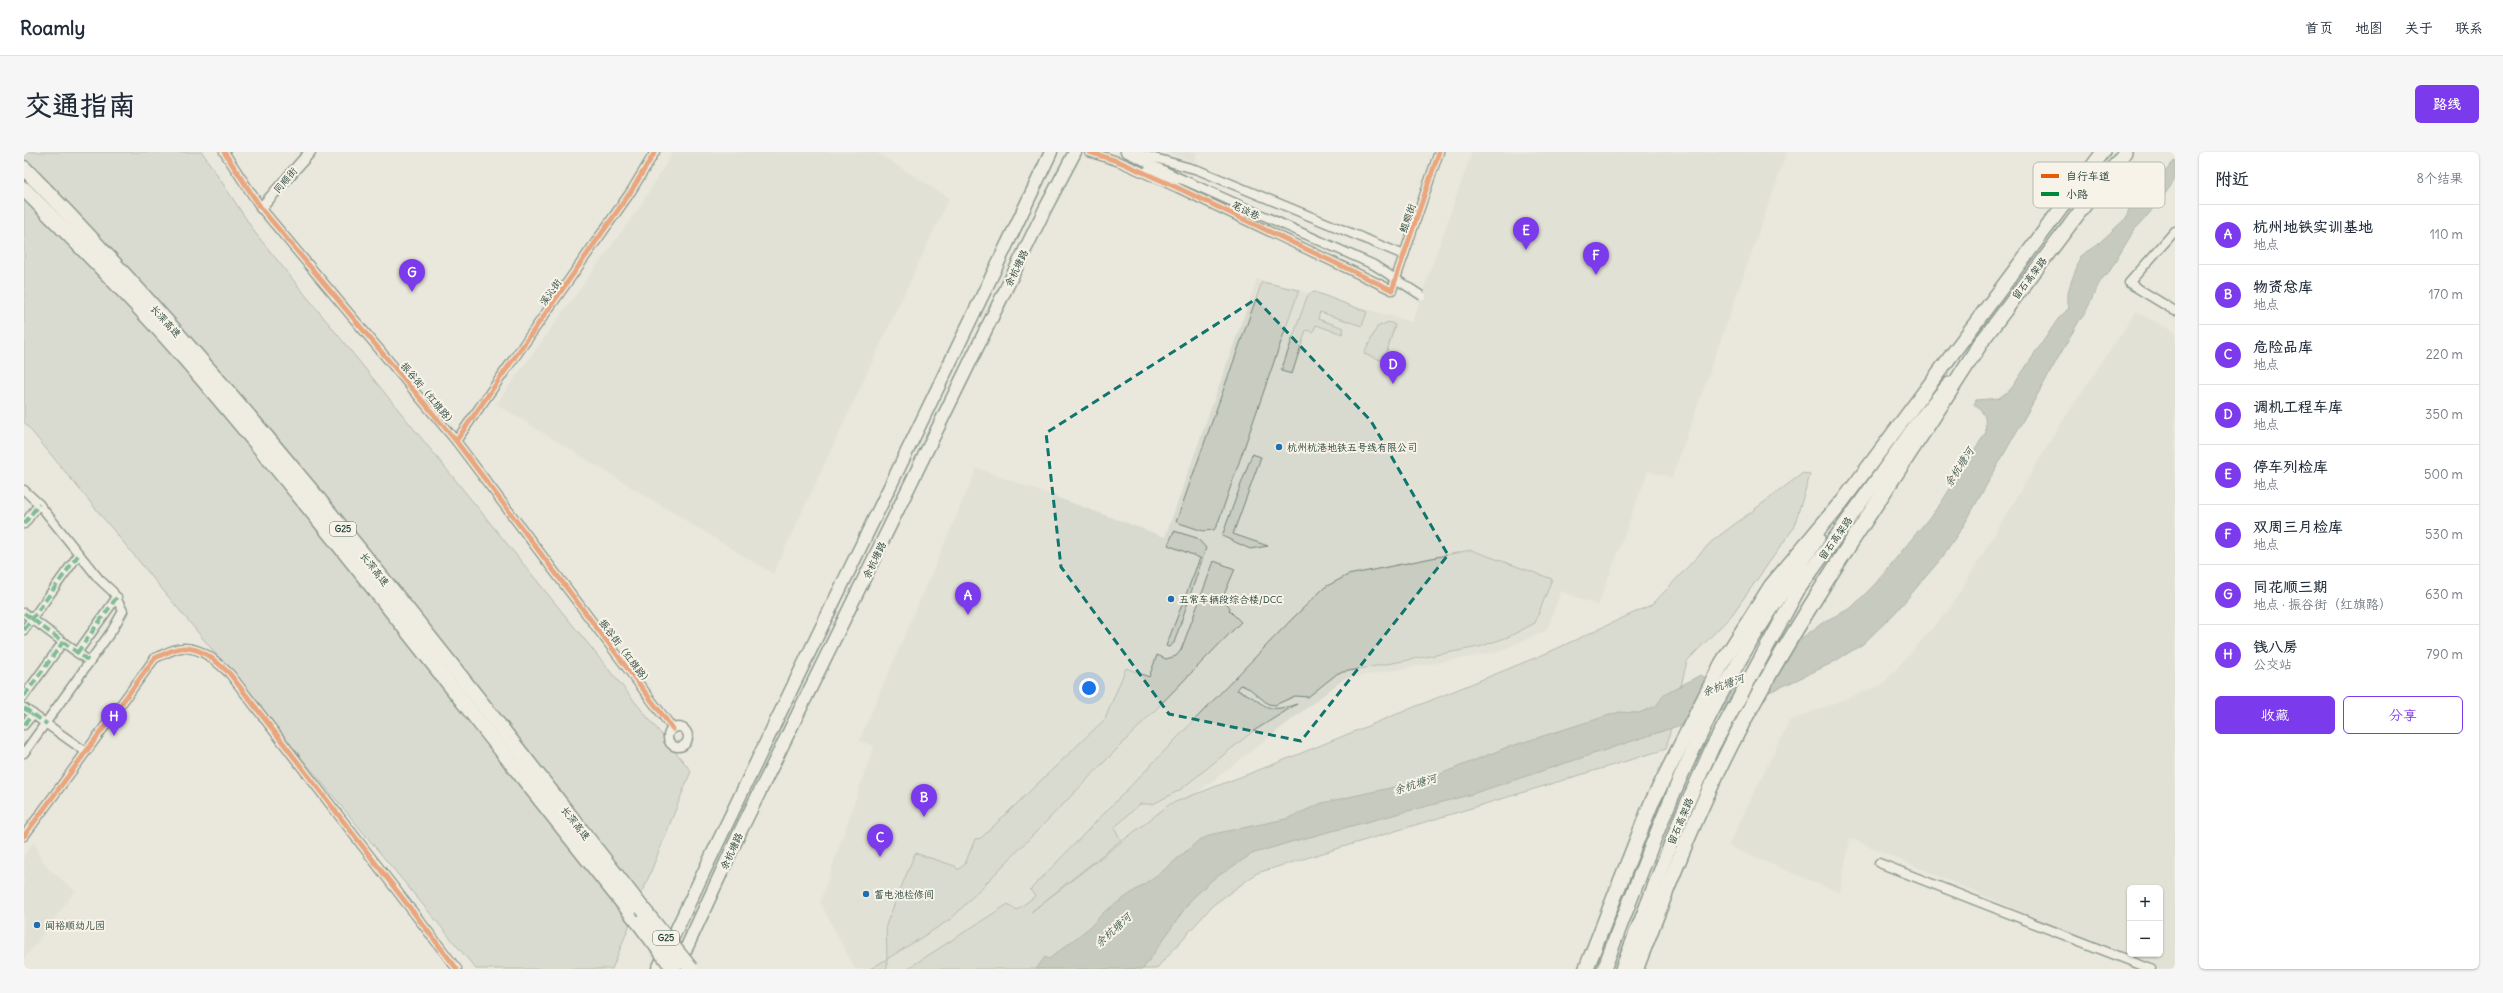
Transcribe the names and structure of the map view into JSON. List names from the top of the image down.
{
  "streets": {
    "highway": ["留石高架路", "长深高速", "G25"],
    "main road": ["余杭塘路"],
    "street": [
      "同顺街",
      "笔谈巷",
      "鲲顺街",
      "溪沁街",
      "振谷街（红旗路）"
    ]
  },
  "crossings": [
    ["同顺街", "振谷街（红旗路）"],
    ["笔谈巷", "鲲顺街"],
    ["余杭塘路", "长深高速"],
    ["溪沁街", "振谷街（红旗路）"]
  ],
  "water": ["余杭塘河"],
  "places": [
    "杭州杭港地铁五号线有限公司",
    "五常车辆段综合楼/DCC",
    "蓄电池检修间",
    "闻裕顺幼儿园"
  ],
  "legend": ["自行车道", "小路"],
  "page": {
    "header": "Roamly",
    "nav": [
      "首页",
      "地图",
      "关于",
      "联系"
    ],
    "buttons": [
      "路线",
      ["收藏", "分享"]
    ],
    "title": "交通指南",
    "heading": ["附近", "8个结果"],
    "list": [
      {
        "mark": "A",
        "name": "杭州地铁实训基地",
        "note": "地点",
        "value": "110 m"
      },
      {
        "mark": "B",
        "name": "物资总库",
        "note": "地点",
        "value": "170 m"
      },
      {
        "mark": "C",
        "name": "危险品库",
        "note": "地点",
        "value": "220 m"
      },
      {
        "mark": "D",
        "name": "调机工程车库",
        "note": "地点",
        "value": "350 m"
      },
      {
        "mark": "E",
        "name": "停车列检库",
        "note": "地点",
        "value": "500 m"
      },
      {
        "mark": "F",
        "name": "双周三月检库",
        "note": "地点",
        "value": "530 m"
      },
      {
        "mark": "G",
        "name": "同花顺三期",
        "note": "地点 · 振谷街（红旗路）",
        "value": "630 m"
      },
      {
        "mark": "H",
        "name": "钱八房",
        "note": "公交站",
        "value": "790 m"
      }
    ],
    "pins": [
      "E",
      "F",
      "G",
      "D",
      "A",
      "H",
      "B",
      "C"
    ],
    "map_buttons": ["+", "−"]
  }
}
